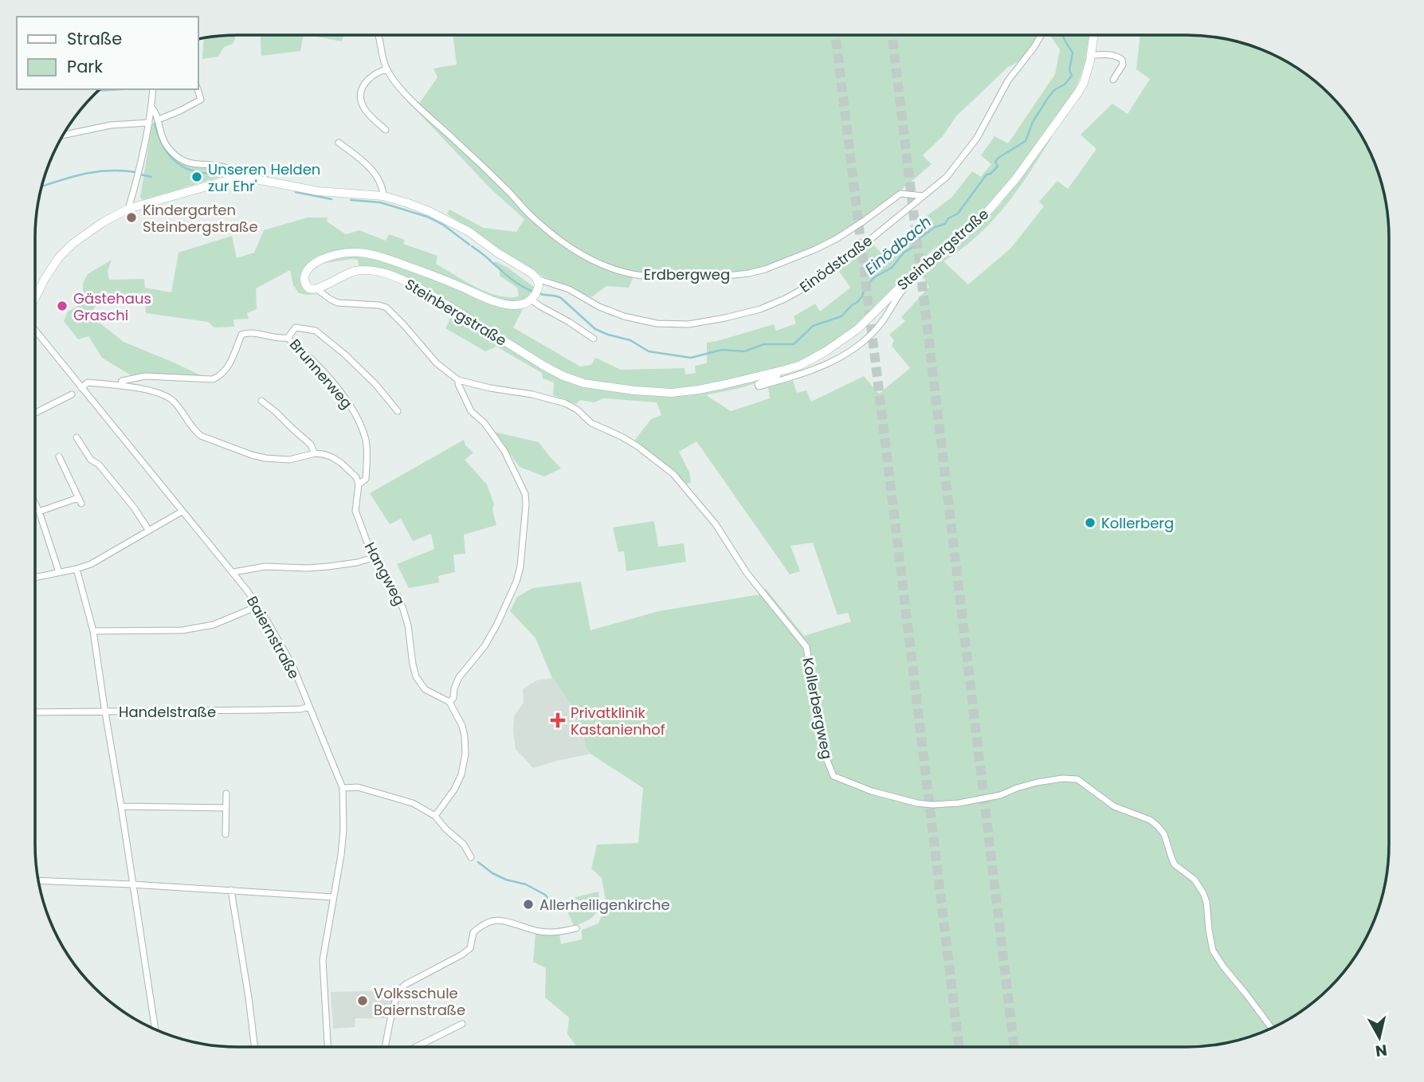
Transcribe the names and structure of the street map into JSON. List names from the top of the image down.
{
  "streets": {
    "main road": ["Steinbergstraße"],
    "street": [
      "Einödstraße",
      "Erdbergweg",
      "Brunnerweg",
      "Hangweg",
      "Baiernstraße",
      "Kollerbergweg",
      "Handelstraße"
    ]
  },
  "crossings": [
    ["Steinbergstraße", "Kollerbergweg"],
    ["Einödstraße", "Erdbergweg"],
    ["Brunnerweg", "Hangweg"],
    ["Baiernstraße", "Handelstraße"]
  ],
  "water": ["Einödbach"],
  "places": {
    "other": [
      "Unseren Helden zur Ehr'",
      "Kindergarten Steinbergstraße",
      "Gästehaus Graschi",
      "Kollerberg",
      "Allerheiligenkirche",
      "Volksschule Baiernstraße"
    ],
    "health": ["Privatklinik Kastanienhof"]
  },
  "legend": ["Straße", "Park"],
  "north": "bottom"
}
